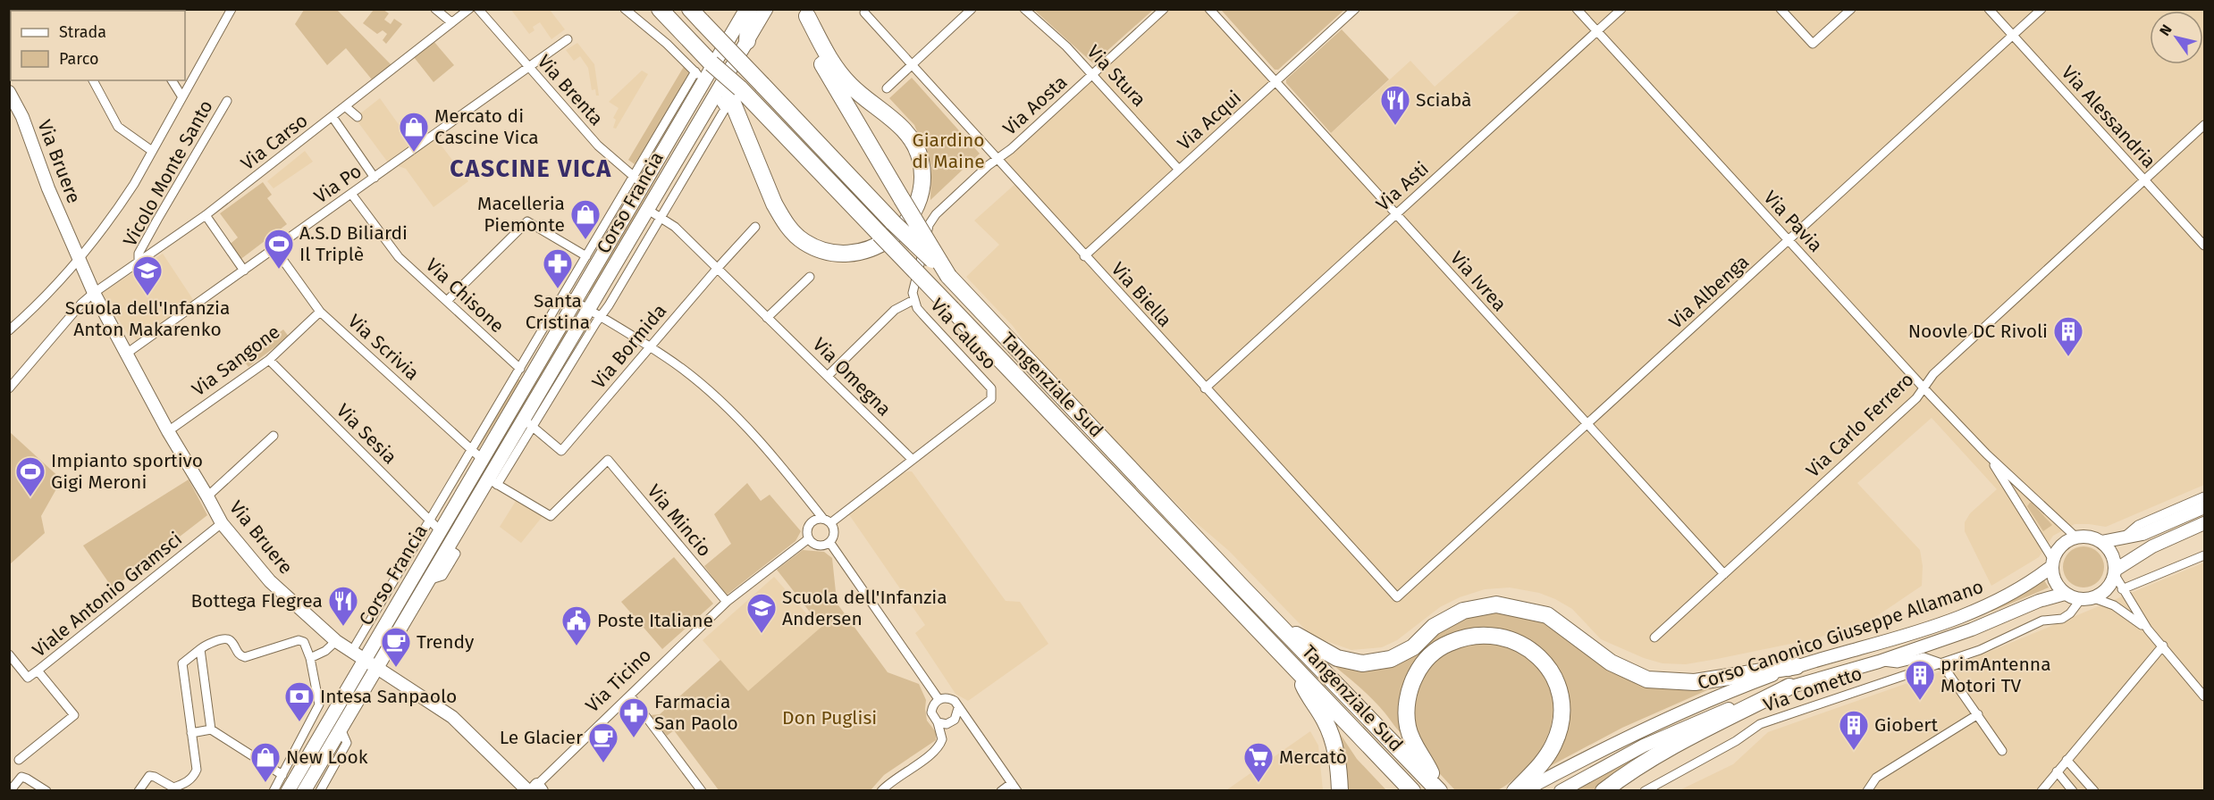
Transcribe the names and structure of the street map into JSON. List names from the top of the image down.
{
  "streets": {
    "highway": ["Tangenziale Sud"],
    "main road": ["Via Bruere", "Corso Francia", "Corso Canonico Giuseppe Allamano"],
    "street": [
      "Via Stura",
      "Via Brenta",
      "Via Aosta",
      "Via Alessandria",
      "Via Acqui",
      "Via Carso",
      "Vicolo Monte Santo",
      "Via Po",
      "Via Asti",
      "Via Pavia",
      "Via Ivrea",
      "Via Albenga",
      "Via Biella",
      "Via Chisone",
      "Via Caluso",
      "Via Bormida",
      "Via Scrivia",
      "Via Sangone",
      "Via Omegna",
      "Via Carlo Ferrero",
      "Via Sesia",
      "Via Mincio",
      "Viale Antonio Gramsci",
      "Via Ticino",
      "Via Cometto"
    ]
  },
  "crossings": [
    ["Via Stura", "Via Aosta"],
    ["Via Stura", "Via Acqui"],
    ["Via Brenta", "Via Po"],
    ["Via Brenta", "Corso Francia"],
    ["Via Aosta", "Via Biella"],
    ["Via Aosta", "Via Caluso"],
    ["Via Alessandria", "Via Albenga"],
    ["Via Alessandria", "Via Carlo Ferrero"],
    ["Via Acqui", "Via Ivrea"],
    ["Via Acqui", "Via Biella"],
    ["Via Carso", "Via Bruere"],
    ["Via Carso", "Vicolo Monte Santo"],
    ["Via Bruere", "Via Po"],
    ["Via Bruere", "Corso Francia"],
    ["Via Bruere", "Via Sangone"],
    ["Via Bruere", "Viale Antonio Gramsci"],
    ["Via Bruere", "Via Ticino"],
    ["Via Po", "Via Chisone"],
    ["Via Po", "Via Scrivia"],
    ["Via Asti", "Via Pavia"],
    ["Via Asti", "Via Ivrea"],
    ["Via Asti", "Via Biella"],
    ["Corso Francia", "Via Chisone"],
    ["Corso Francia", "Via Bormida"],
    ["Corso Francia", "Via Scrivia"],
    ["Corso Francia", "Via Omegna"],
    ["Corso Francia", "Via Sesia"],
    ["Corso Francia", "Via Mincio"],
    ["Via Pavia", "Via Albenga"],
    ["Via Pavia", "Via Carlo Ferrero"],
    ["Via Pavia", "Corso Canonico Giuseppe Allamano"],
    ["Via Pavia", "Via Cometto"],
    ["Via Ivrea", "Via Albenga"],
    ["Via Ivrea", "Via Carlo Ferrero"],
    ["Via Albenga", "Via Biella"],
    ["Via Caluso", "Via Omegna"],
    ["Via Bormida", "Via Omegna"],
    ["Via Scrivia", "Via Sangone"],
    ["Via Sangone", "Via Sesia"],
    ["Via Mincio", "Via Ticino"],
    ["Corso Canonico Giuseppe Allamano", "Via Cometto"]
  ],
  "districts": ["CASCINE VICA"],
  "parks": ["Giardino di Maine", "Don Puglisi"],
  "places": {
    "restaurant": ["Sciabà", "Bottega Flegrea"],
    "shop": ["Mercato di Cascine Vica", "Macelleria Piemonte", "New Look"],
    "sports": ["A.S.D Biliardi Il Triplè", "Impianto sportivo Gigi Meroni"],
    "pharmacy": ["Santa Cristina", "Farmacia San Paolo"],
    "school or university": ["Scuola dell'Infanzia Anton Makarenko", "Scuola dell'Infanzia Andersen"],
    "building": ["Noovle DC Rivoli", "primAntenna Motori TV", "Giobert"],
    "public building": ["Poste Italiane"],
    "cafe": ["Trendy", "Le Glacier"],
    "bank": ["Intesa Sanpaolo"],
    "supermarket": ["Mercatò"]
  },
  "legend": ["Strada", "Parco"],
  "north": "top left"
}
